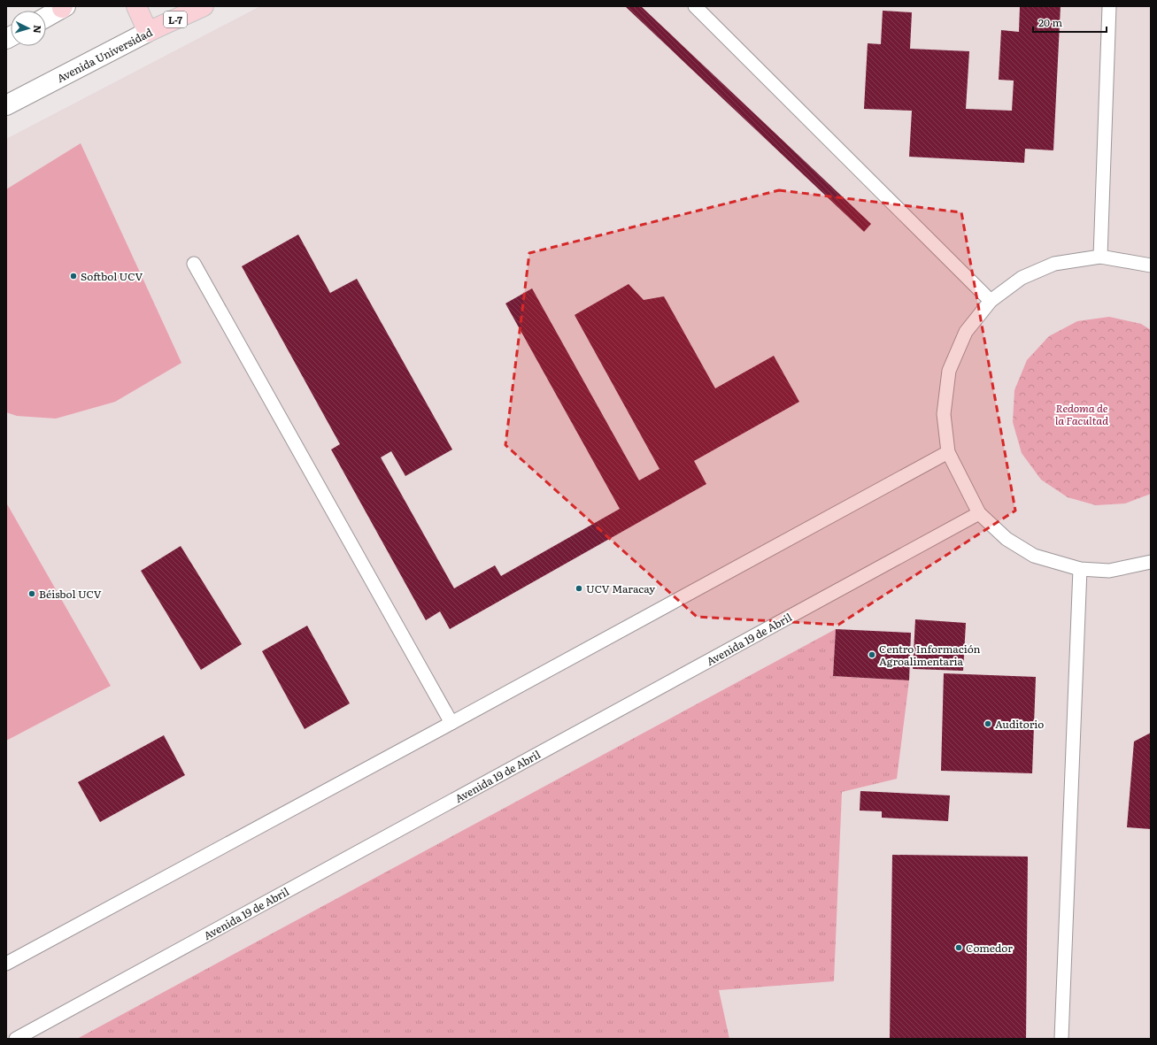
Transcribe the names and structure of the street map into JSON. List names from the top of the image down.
{
  "streets": {
    "main road": ["L-7", "Avenida Universidad"],
    "lane": ["Avenida 19 de Abril"]
  },
  "parks": ["Redoma de la Facultad"],
  "places": [
    "Softbol UCV",
    "UCV Maracay",
    "Béisbol UCV",
    "Centro Información Agroalimentaria",
    "Auditorio",
    "Comedor"
  ],
  "scale_bar": "20 m",
  "north": "right"
}
